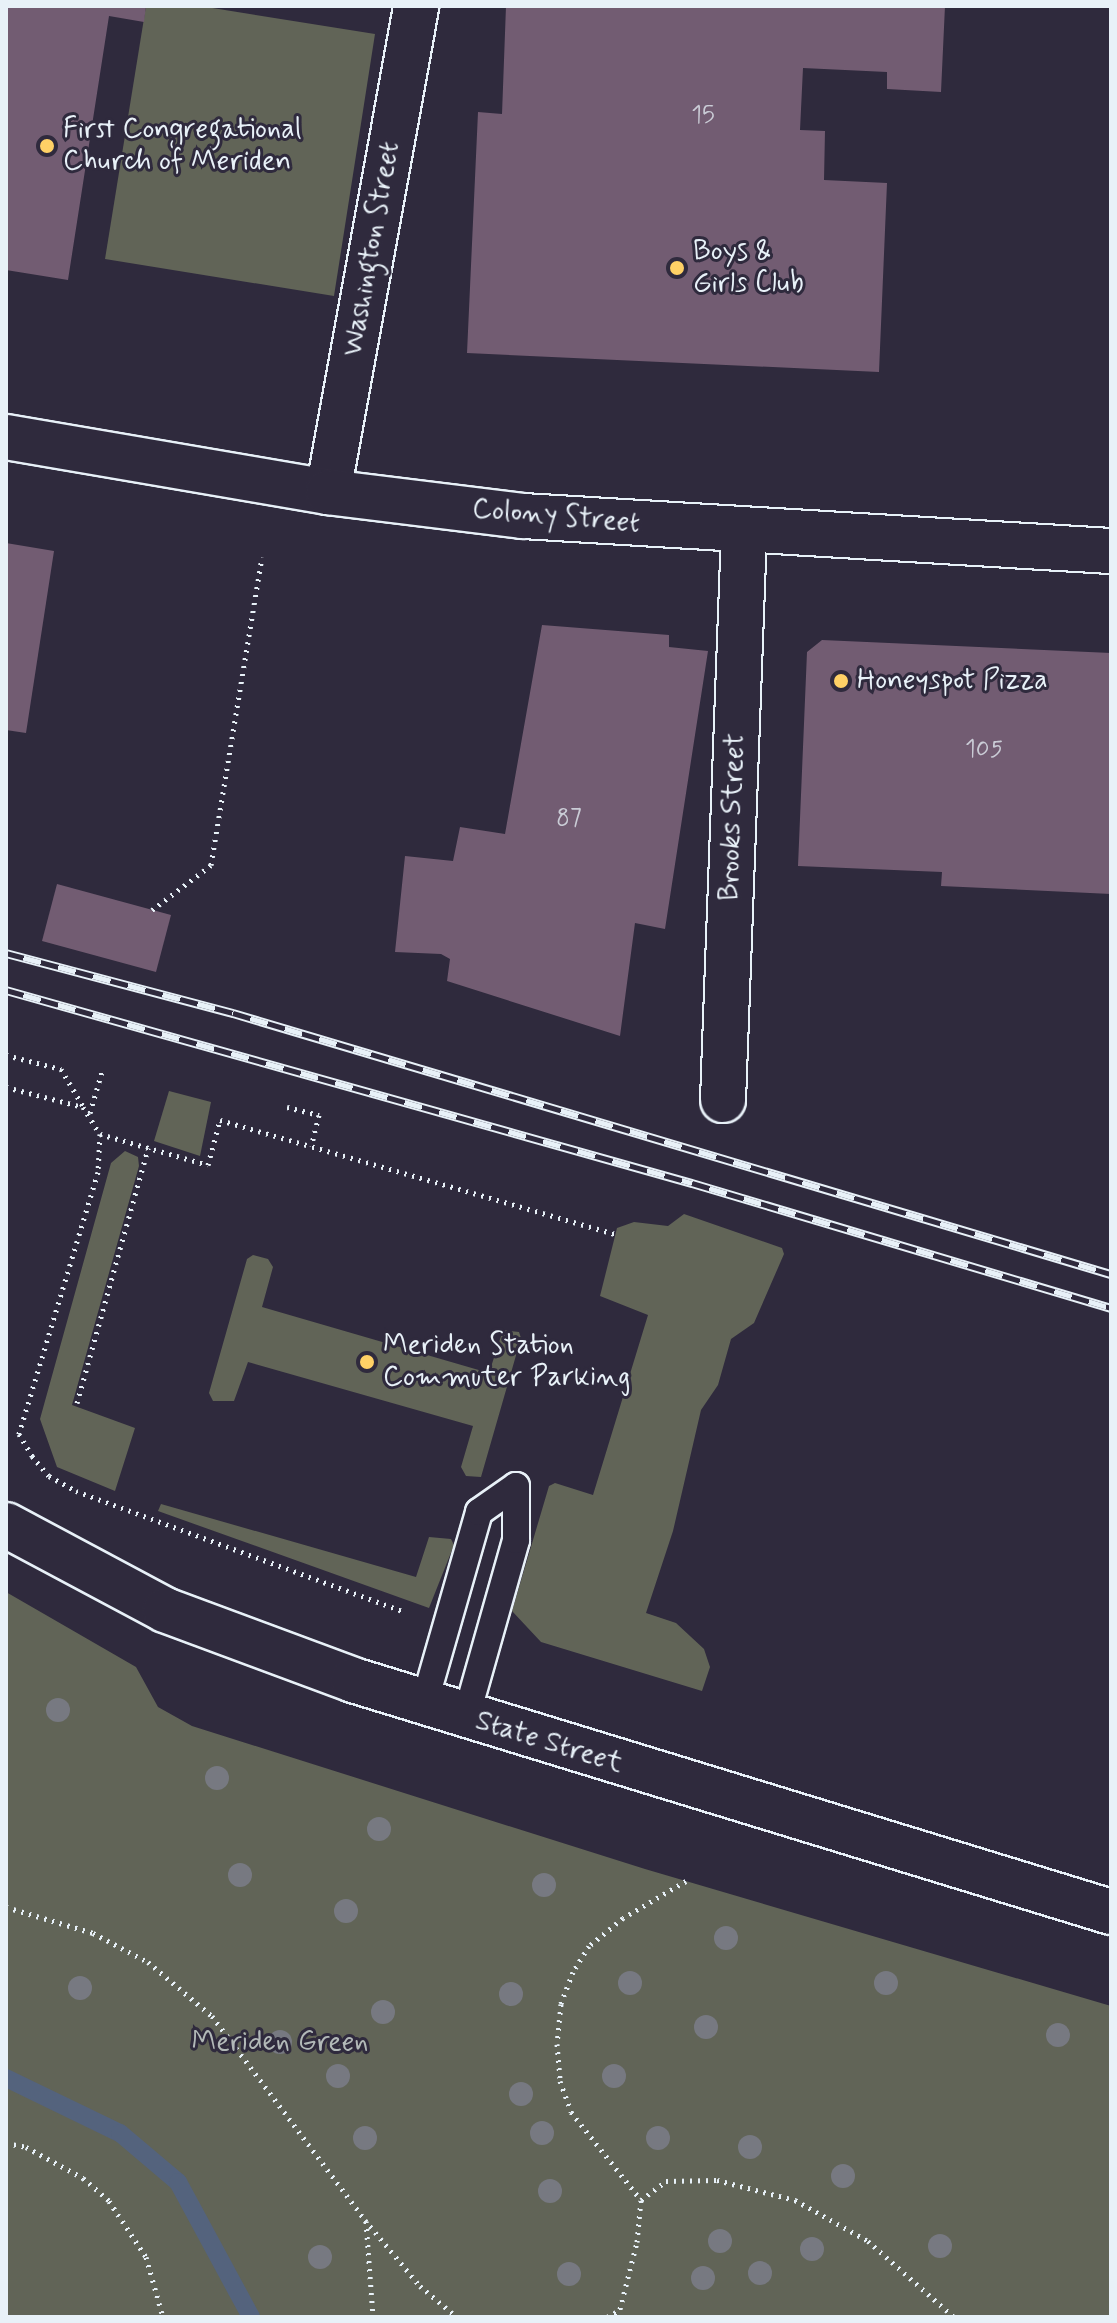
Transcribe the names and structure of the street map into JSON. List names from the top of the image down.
{
  "streets": {
    "street": [
      "Washington Street",
      "Colony Street",
      "Brooks Street",
      "State Street"
    ]
  },
  "crossings": [
    ["Washington Street", "Colony Street"],
    ["Colony Street", "Brooks Street"]
  ],
  "parks": ["Meriden Green"],
  "places": [
    "First Congregational Church of Meriden",
    "Boys & Girls Club",
    "Honeyspot Pizza",
    "Meriden Station Commuter Parking"
  ],
  "house_numbers": ["15", "105", "87"]
}
